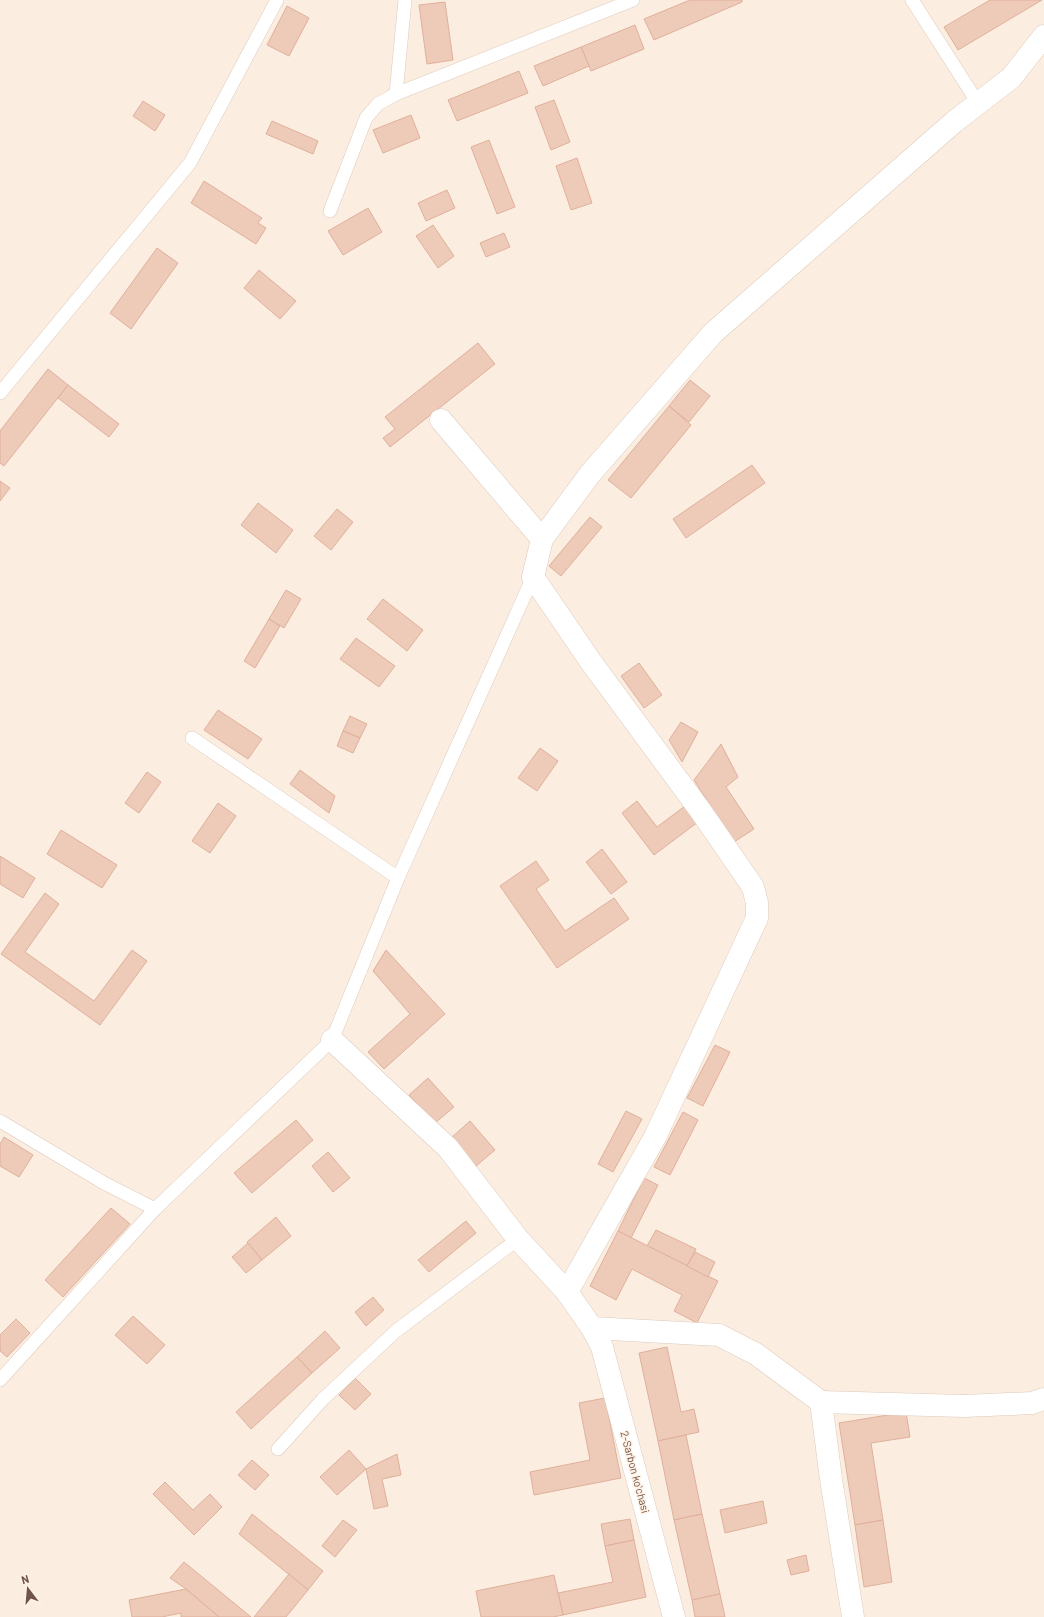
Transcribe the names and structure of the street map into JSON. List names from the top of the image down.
{
  "streets": {
    "street": ["2-Sarbon koʻchasi"]
  },
  "north": "top"
}
